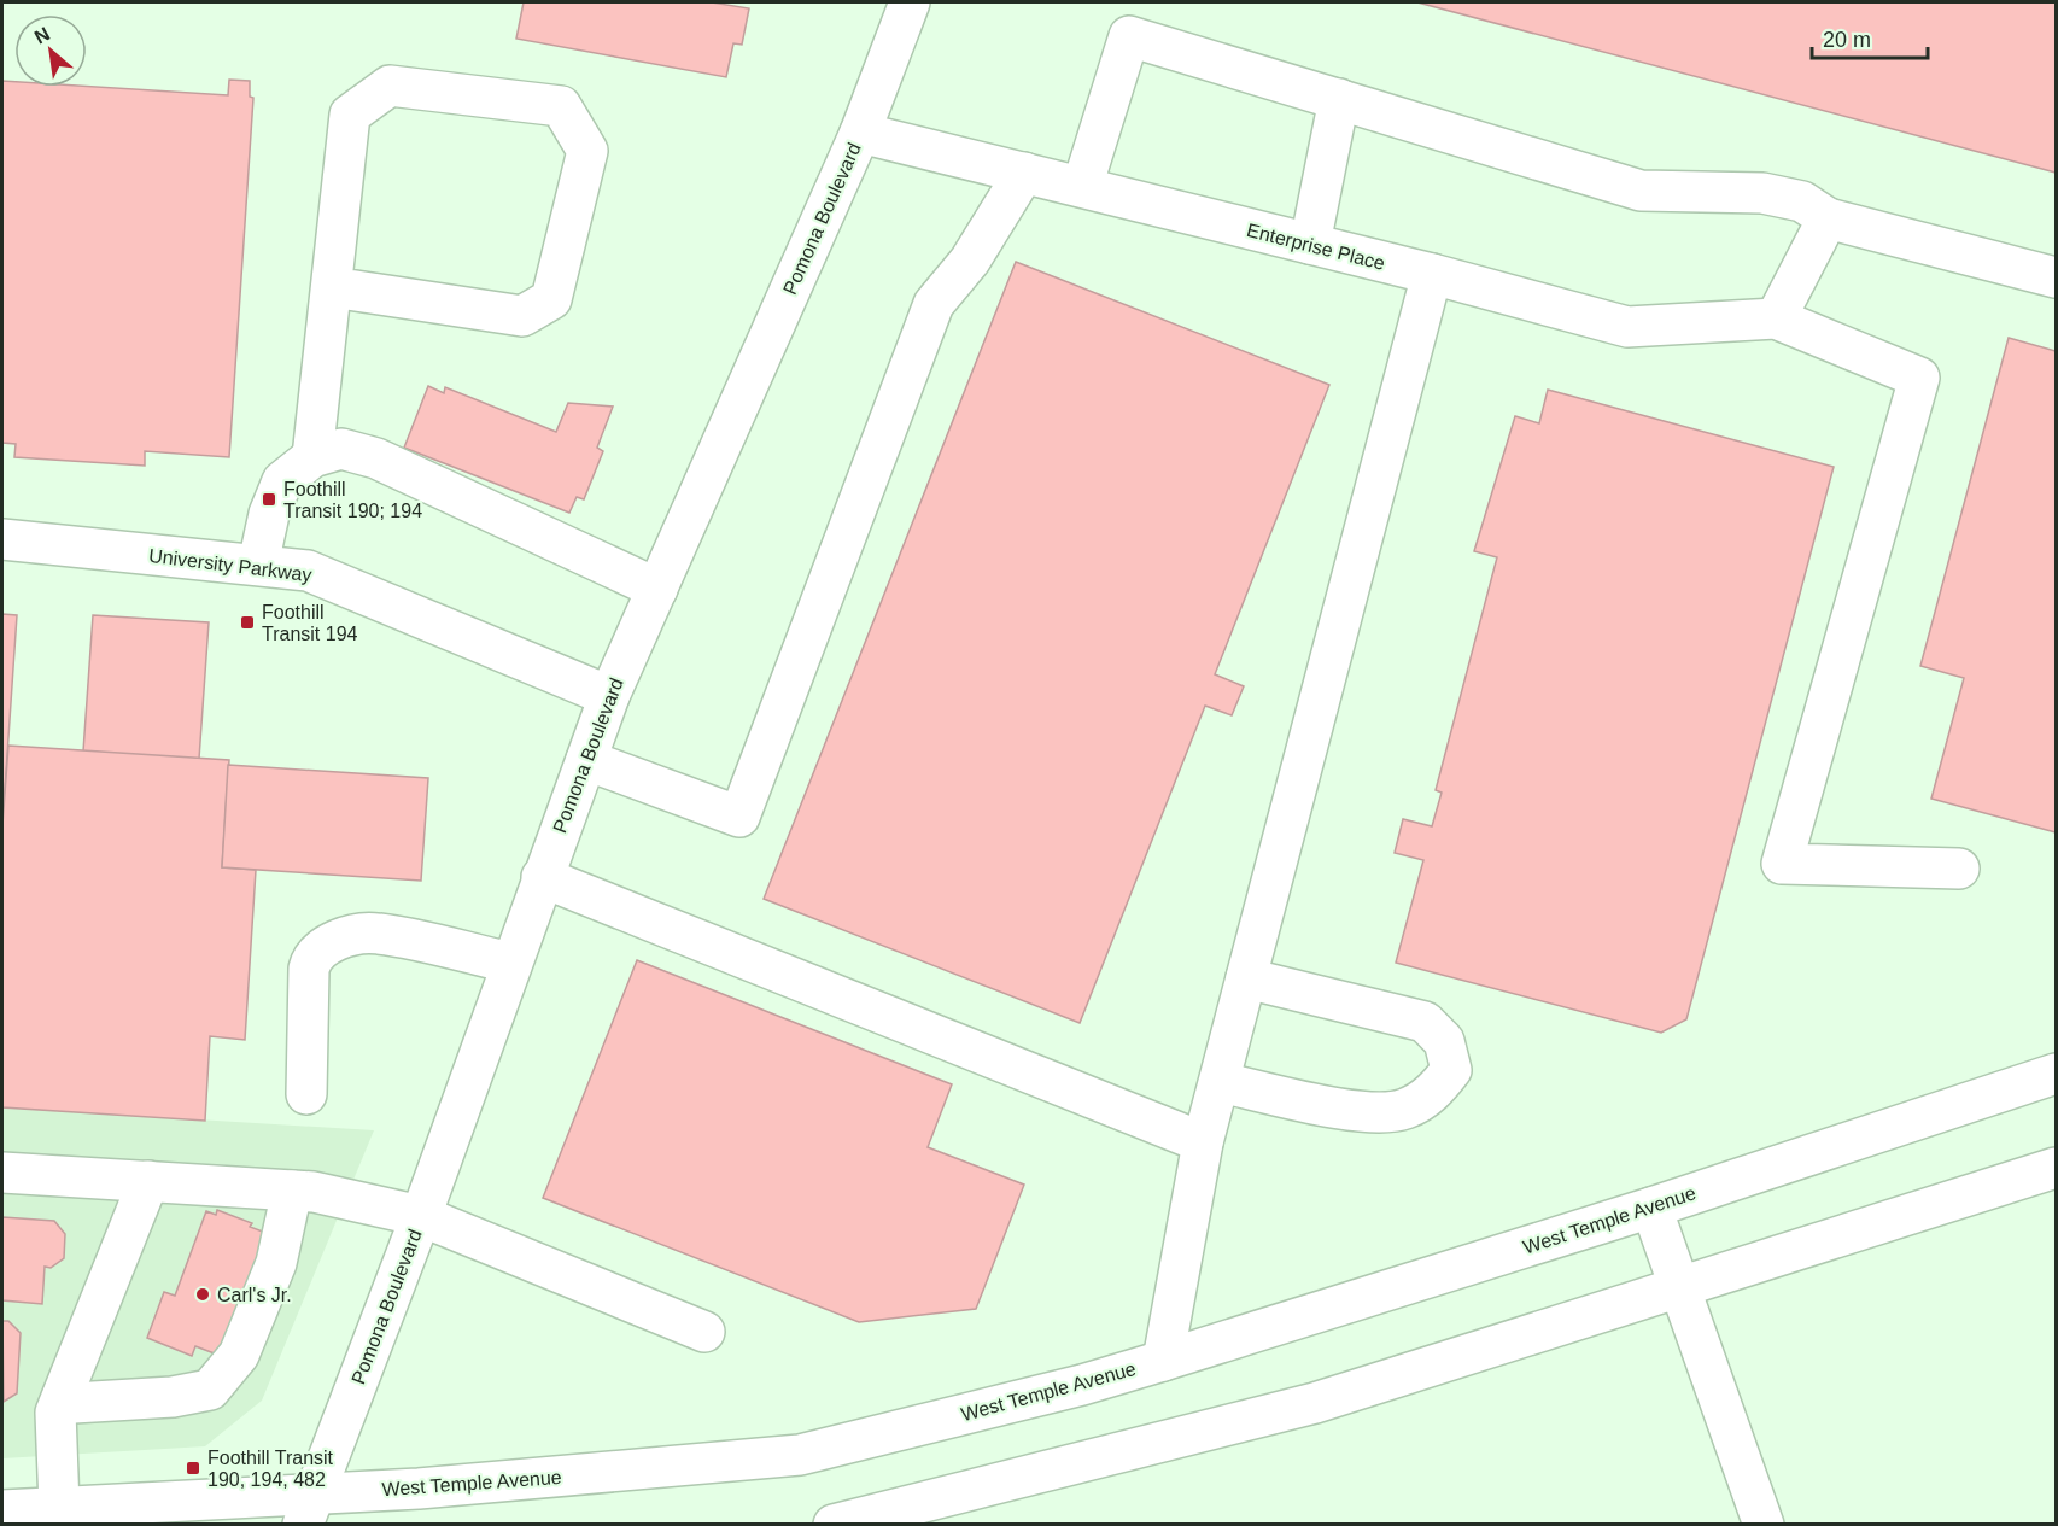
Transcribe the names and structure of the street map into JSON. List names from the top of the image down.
{
  "streets": {
    "main road": [
      "Pomona Boulevard",
      "Enterprise Place",
      "University Parkway",
      "West Temple Avenue"
    ]
  },
  "crossings": [
    ["Pomona Boulevard", "Enterprise Place"],
    ["Pomona Boulevard", "University Parkway"],
    ["Pomona Boulevard", "West Temple Avenue"]
  ],
  "places": {
    "transit": ["Foothill Transit 190; 194", "Foothill Transit 194", "Foothill Transit 190, 194, 482"],
    "other": ["Carl's Jr."]
  },
  "scale_bar": "20 m",
  "north": "top left"
}
